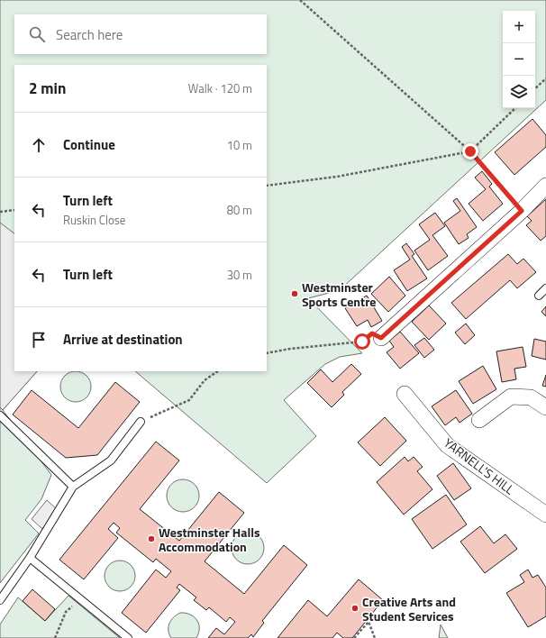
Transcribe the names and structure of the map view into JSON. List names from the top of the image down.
{
  "streets": {
    "street": ["YARNELL'S HILL"]
  },
  "places": ["Westminster Sports Centre", "Westminster Halls Accommodation", "Creative Arts and Student Services"],
  "page": {
    "map_buttons": ["+", "−"],
    "search": "Search here",
    "heading": ["2 min", "Walk · 120 m"],
    "list": [
      ["Continue", "10 m"],
      ["Turn left", "Ruskin Close", "80 m"],
      ["Turn left", "30 m"],
      "Arrive at destination"
    ]
  }
}
